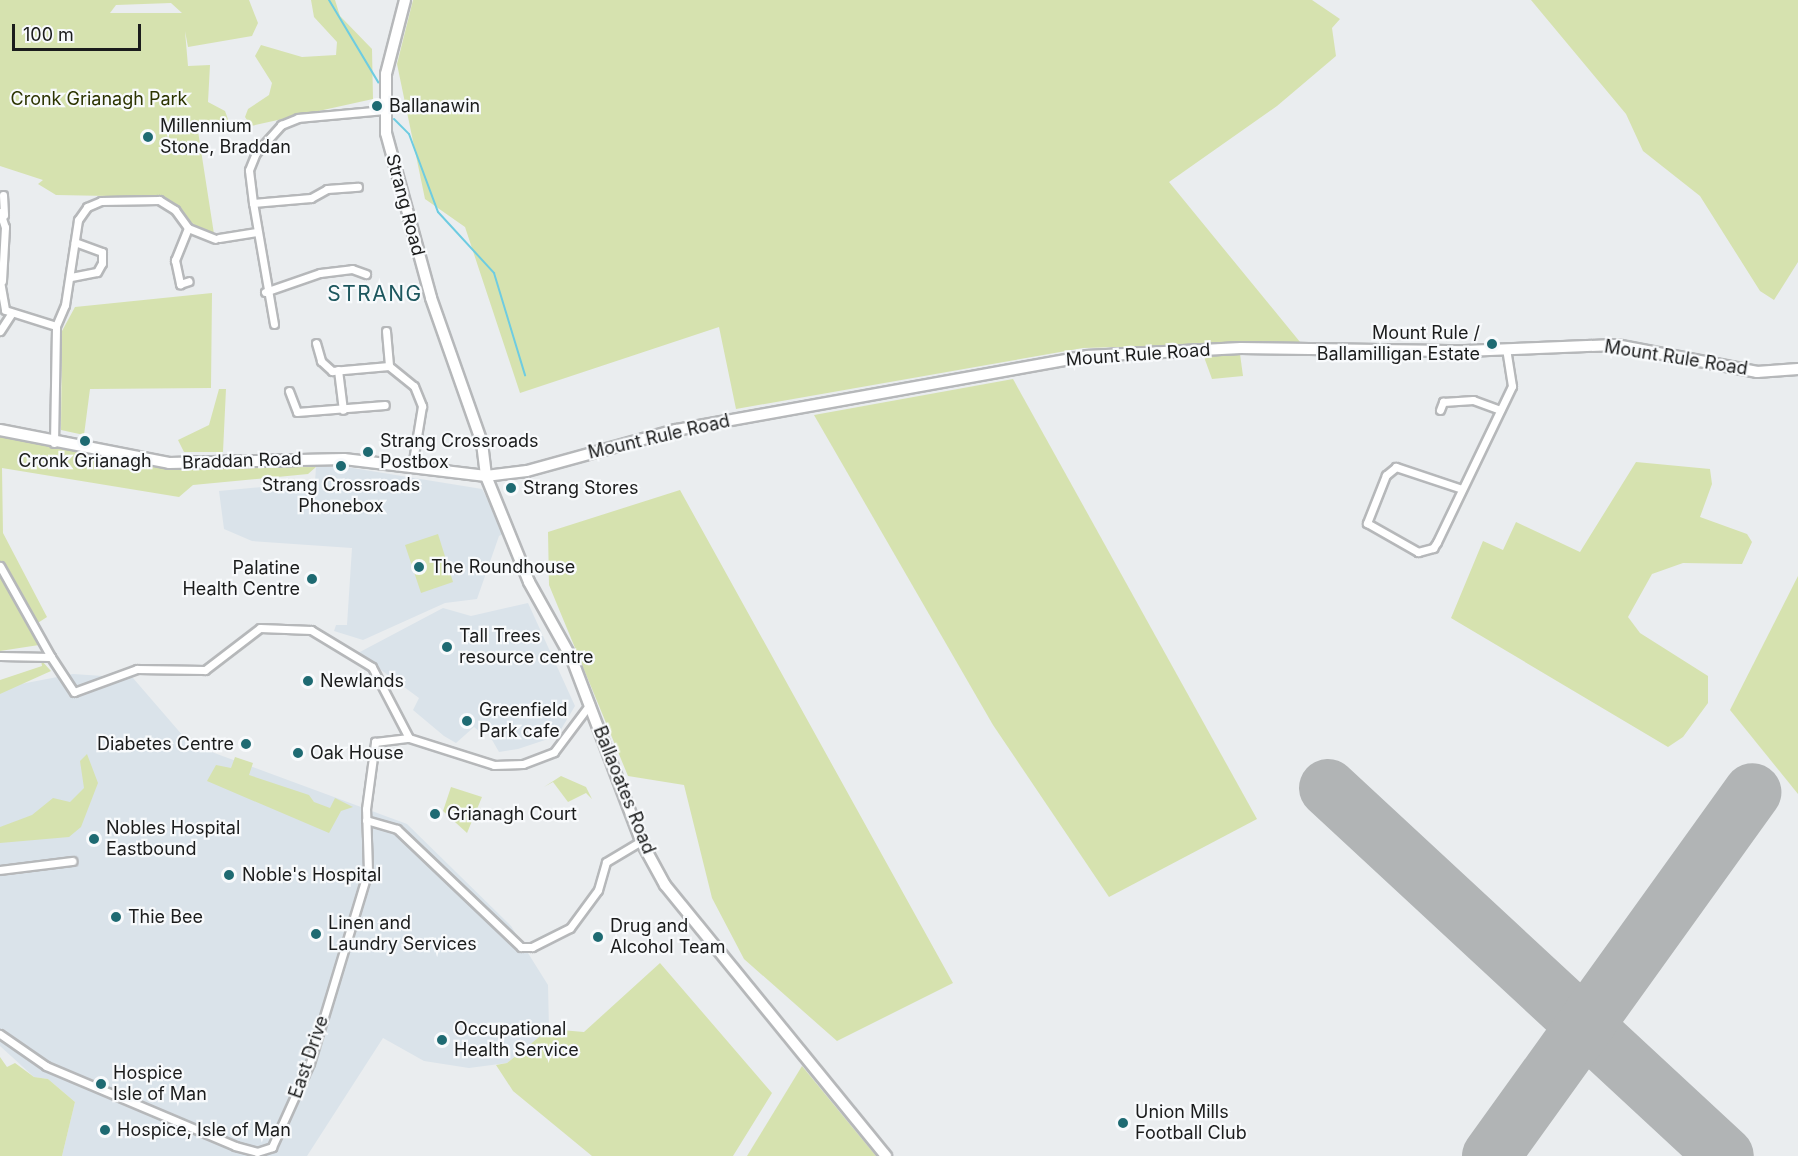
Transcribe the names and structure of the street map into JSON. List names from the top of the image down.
{
  "streets": {
    "main road": [
      "Strang Road",
      "Mount Rule Road",
      "Braddan Road",
      "Ballaoates Road"
    ],
    "street": ["East Drive"]
  },
  "crossings": [
    ["Strang Road", "Mount Rule Road"],
    ["Strang Road", "Braddan Road"],
    ["Strang Road", "Ballaoates Road"],
    ["Mount Rule Road", "Braddan Road"],
    ["Mount Rule Road", "Ballaoates Road"],
    ["Braddan Road", "Ballaoates Road"]
  ],
  "districts": ["STRANG"],
  "parks": ["Cronk Grianagh Park"],
  "places": [
    "Ballanawin",
    "Millennium Stone, Braddan",
    "Mount Rule / Ballamilligan Estate",
    "Cronk Grianagh",
    "Strang Crossroads Postbox",
    "Strang Crossroads Phonebox",
    "Strang Stores",
    "The Roundhouse",
    "Palatine Health Centre",
    "Tall Trees resource centre",
    "Newlands",
    "Greenfield Park cafe",
    "Diabetes Centre",
    "Oak House",
    "Grianagh Court",
    "Nobles Hospital Eastbound",
    "Noble's Hospital",
    "Thie Bee",
    "Linen and Laundry Services",
    "Drug and Alcohol Team",
    "Occupational Health Service",
    "Hospice Isle of Man",
    "Union Mills Football Club",
    "Hospice, Isle of Man"
  ],
  "scale_bar": "100 m"
}
